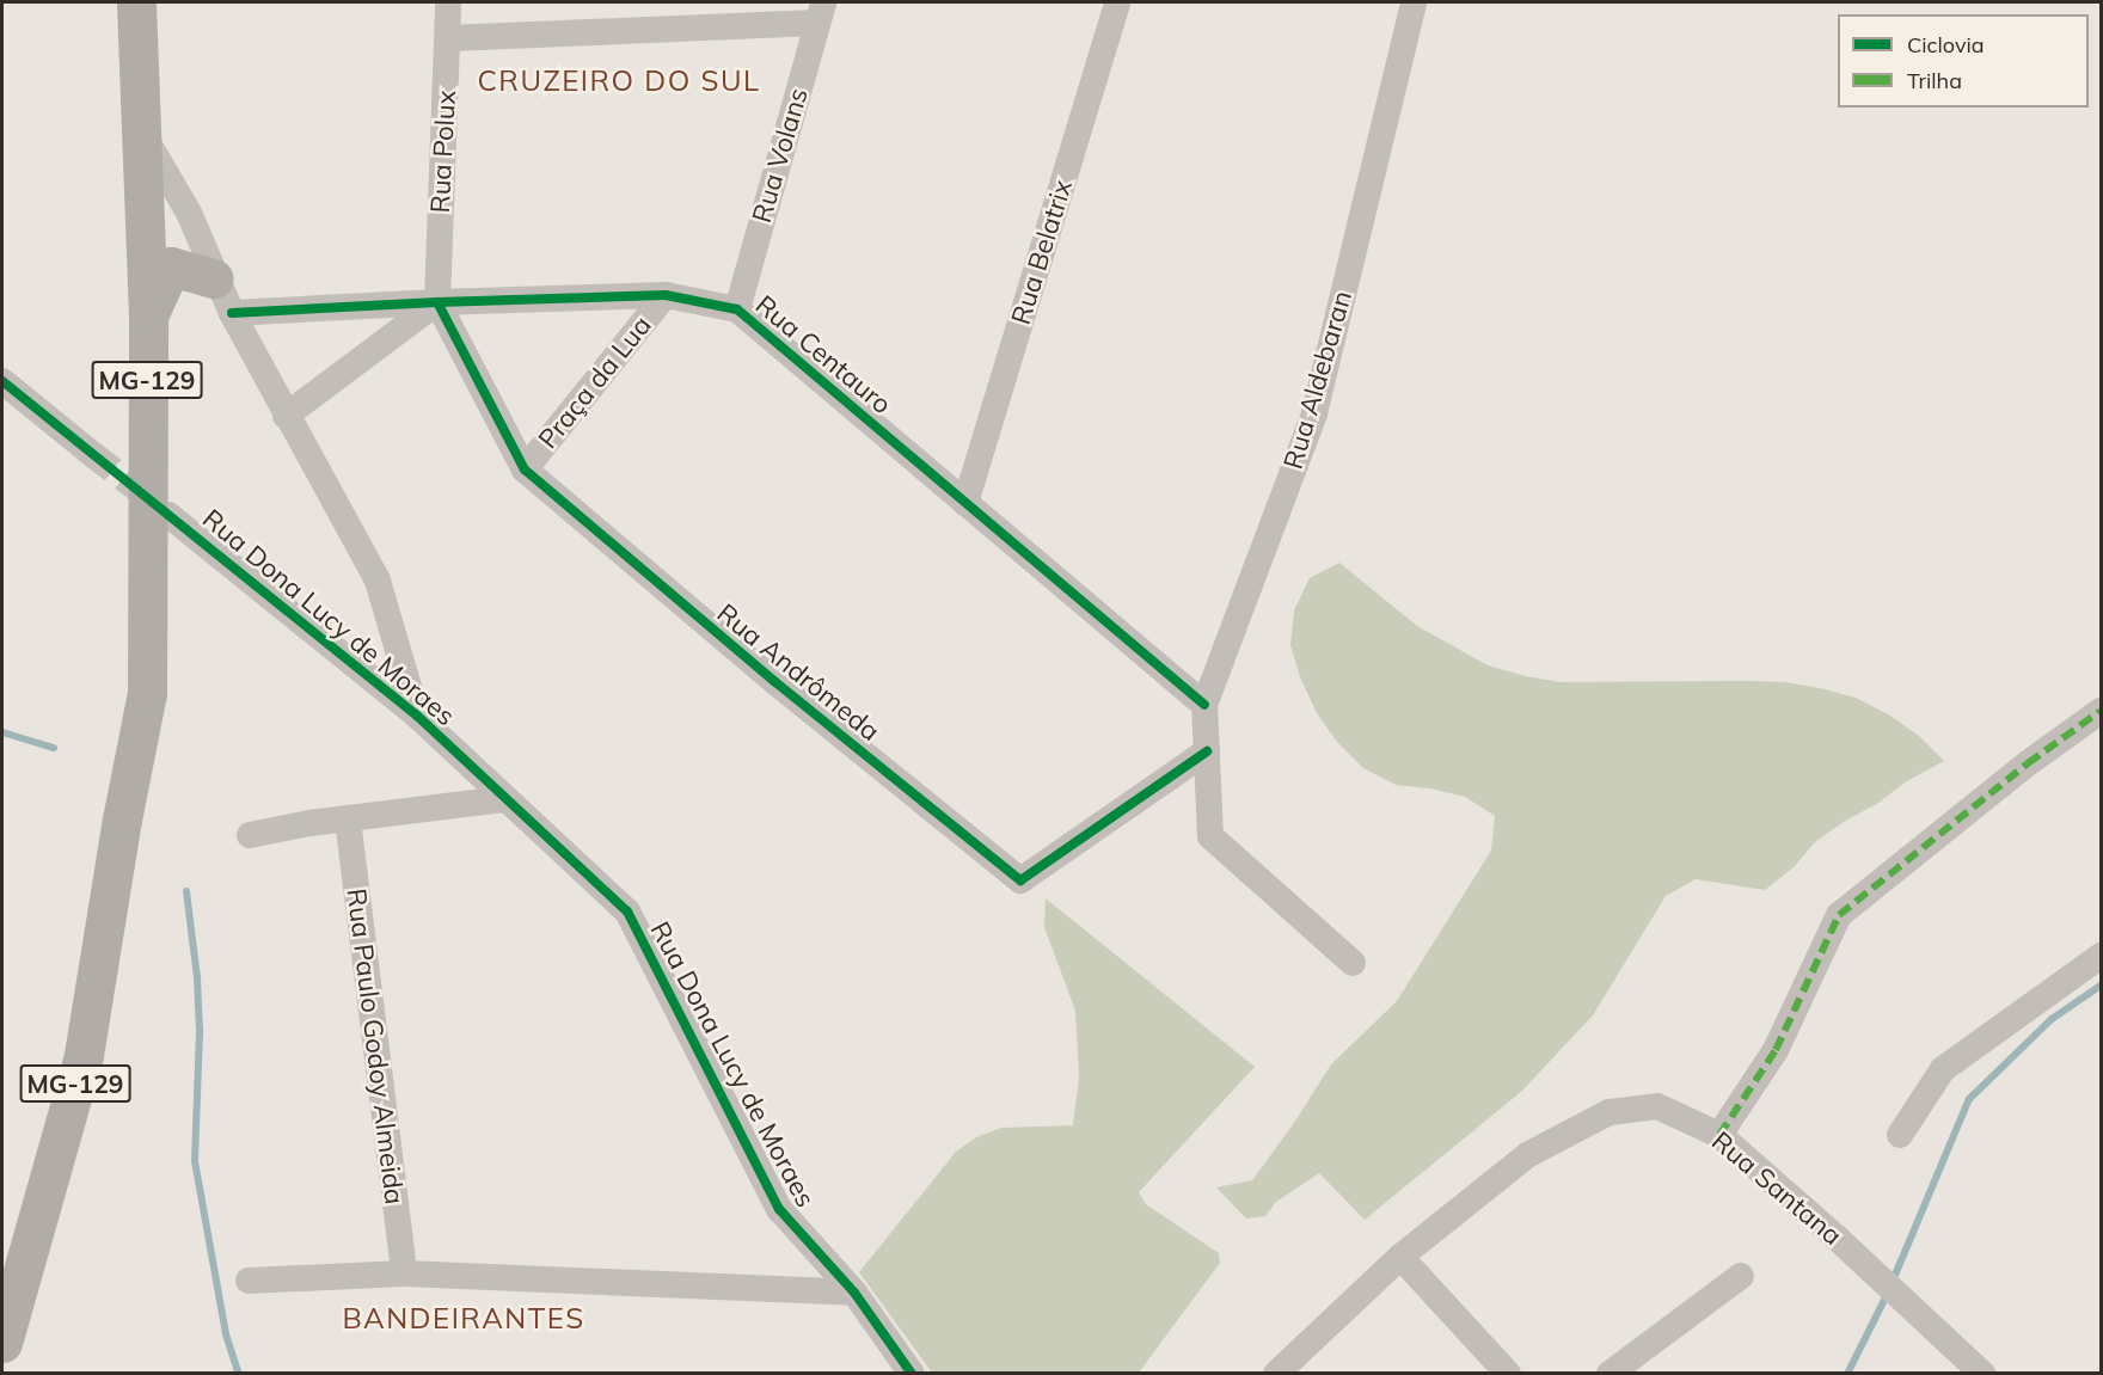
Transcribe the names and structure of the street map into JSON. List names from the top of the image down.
{
  "streets": {
    "main road": ["MG-129"],
    "street": [
      "Rua Polux",
      "Rua Volans",
      "Rua Belatrix",
      "Rua Centauro",
      "Rua Aldebaran",
      "Praça da Lua",
      "Rua Dona Lucy de Moraes",
      "Rua Andrômeda",
      "Rua Paulo Godoy Almeida",
      "Rua Santana"
    ]
  },
  "crossings": [
    ["Rua Polux", "Rua Centauro"],
    ["Rua Polux", "Rua Andrômeda"],
    ["Rua Volans", "Rua Centauro"],
    ["Rua Belatrix", "Rua Centauro"],
    ["Rua Centauro", "Rua Aldebaran"],
    ["Rua Centauro", "Praça da Lua"],
    ["Rua Centauro", "Rua Andrômeda"],
    ["Rua Aldebaran", "Rua Andrômeda"],
    ["Praça da Lua", "Rua Andrômeda"]
  ],
  "districts": ["CRUZEIRO DO SUL", "BANDEIRANTES"],
  "legend": ["Ciclovia", "Trilha"]
}
